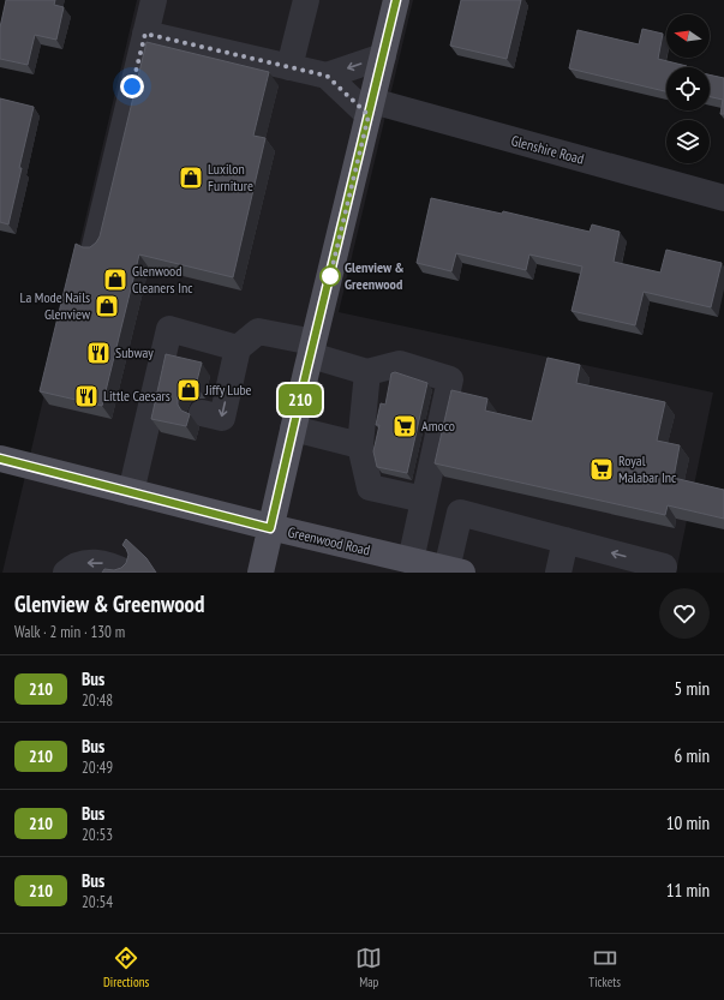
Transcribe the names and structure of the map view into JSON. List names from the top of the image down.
{
  "streets": {
    "main road": ["Greenwood Road"],
    "street": ["Glenshire Road"]
  },
  "places": {
    "shop": [
      "Luxilon Furniture",
      "Glenwood Cleaners Inc",
      "La Mode Nails Glenview",
      "Jiffy Lube"
    ],
    "other": ["Glenview & Greenwood"],
    "restaurant": ["Subway", "Little Caesars"],
    "supermarket": ["Amoco", "Royal Malabar Inc"]
  },
  "lines": ["bus line 210"],
  "north": "left",
  "page": {
    "on_map": "210",
    "heading": ["Glenview & Greenwood", "Walk · 2 min · 130 m"],
    "list": [
      {
        "mark": "210",
        "name": "Bus",
        "note": "20:48",
        "value": "5 min"
      },
      {
        "mark": "210",
        "name": "Bus",
        "note": "20:49",
        "value": "6 min"
      },
      {
        "mark": "210",
        "name": "Bus",
        "note": "20:53",
        "value": "10 min"
      },
      {
        "mark": "210",
        "name": "Bus",
        "note": "20:54",
        "value": "11 min"
      }
    ],
    "tabs": ["Directions", "Map", "Tickets"]
  }
}
